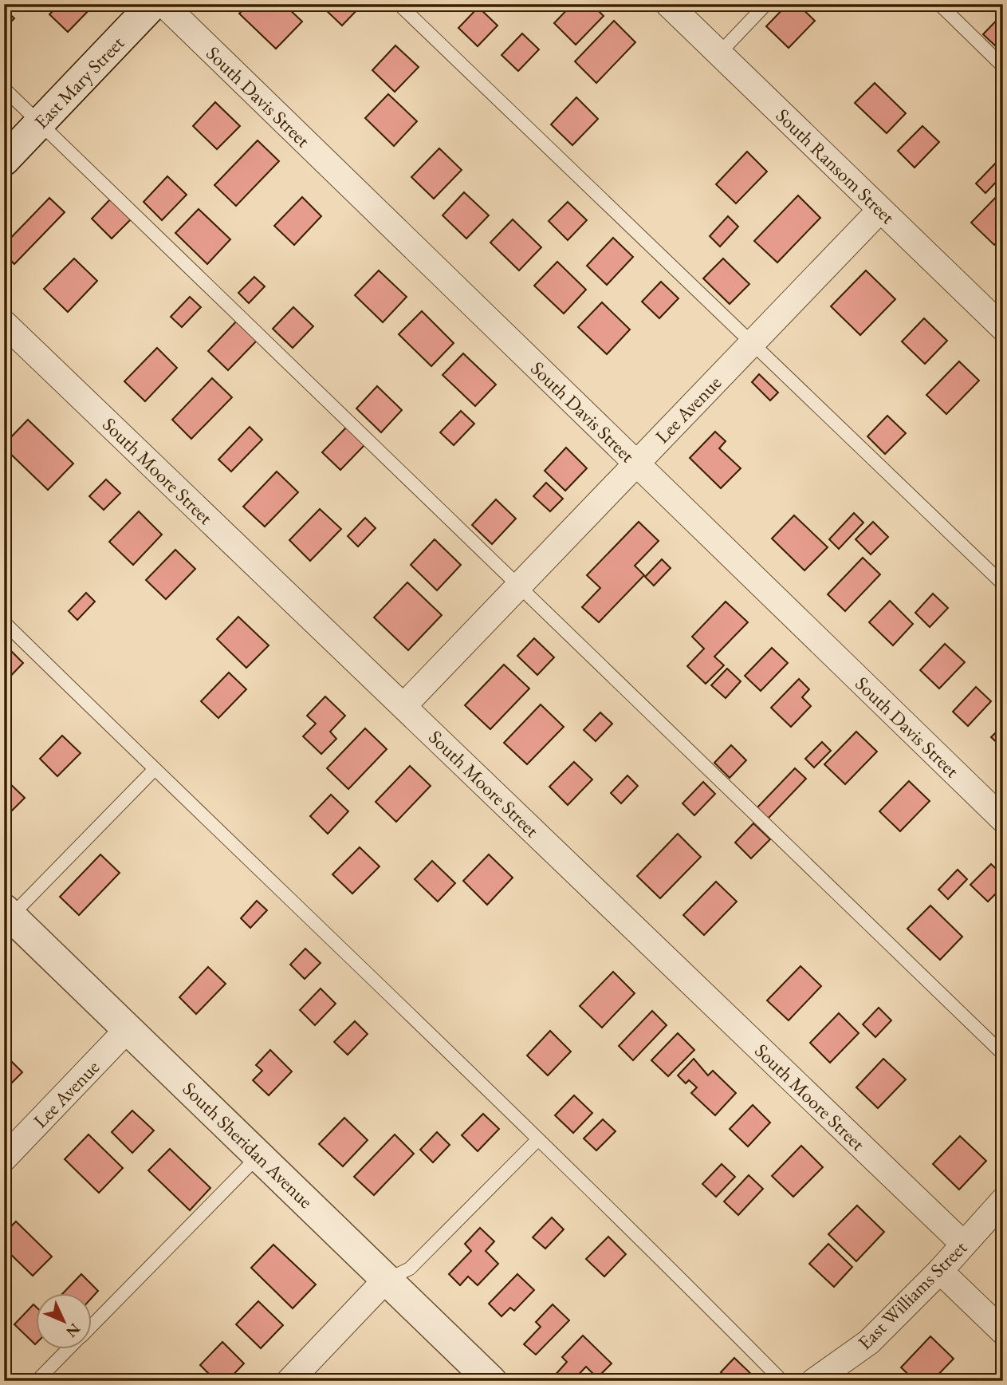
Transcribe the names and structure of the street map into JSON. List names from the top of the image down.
{
  "streets": {
    "street": [
      "East Mary Street",
      "South Davis Street",
      "South Ransom Street",
      "Lee Avenue",
      "South Moore Street",
      "South Sheridan Avenue",
      "East Williams Street"
    ]
  },
  "crossings": [
    ["South Davis Street", "Lee Avenue"],
    ["South Ransom Street", "Lee Avenue"],
    ["Lee Avenue", "South Moore Street"],
    ["Lee Avenue", "South Sheridan Avenue"],
    ["South Moore Street", "East Williams Street"]
  ],
  "north": "bottom right"
}
